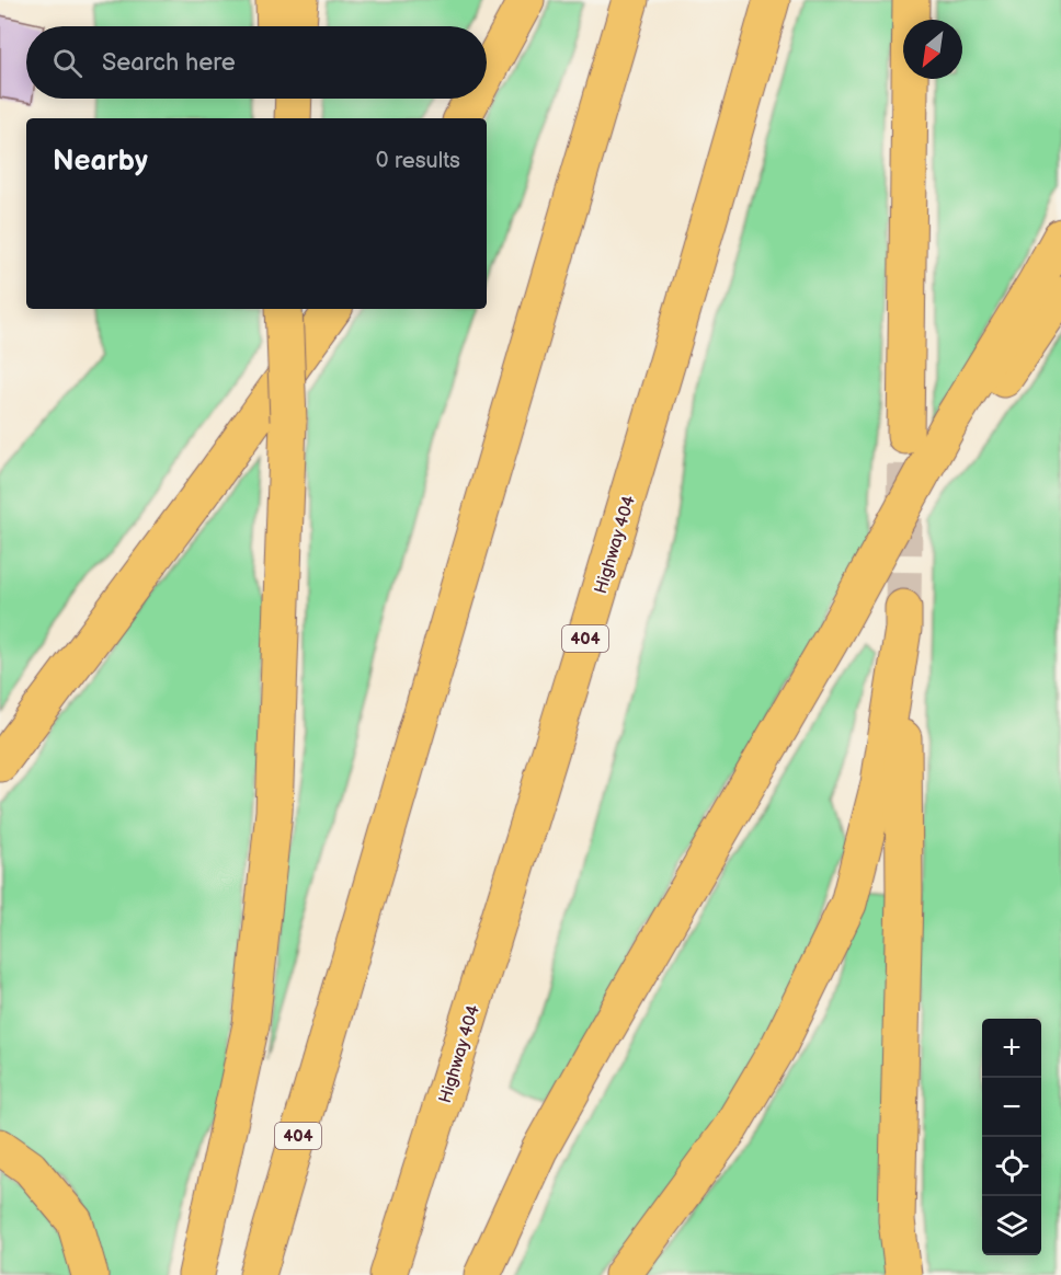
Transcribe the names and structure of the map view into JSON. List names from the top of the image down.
{
  "streets": {
    "highway": ["Highway 404", "404"]
  },
  "north": "bottom left",
  "page": {
    "search": "Search here",
    "heading": ["Nearby", "0 results"],
    "map_buttons": ["+", "−"]
  }
}
